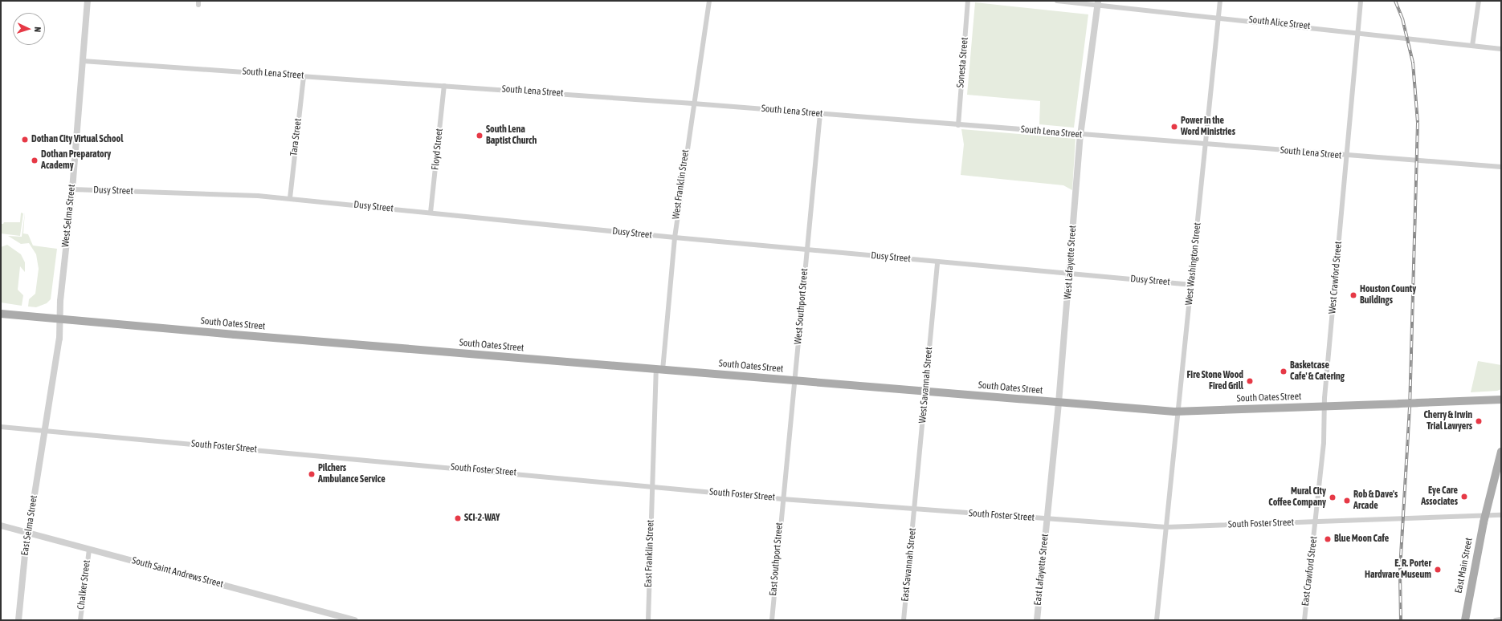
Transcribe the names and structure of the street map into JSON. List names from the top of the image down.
{
  "streets": {
    "main road": ["South Oates Street", "East Main Street"],
    "street": [
      "South Alice Street",
      "Sonesta Street",
      "South Lena Street",
      "Tara Street",
      "Floyd Street",
      "West Franklin Street",
      "Dusy Street",
      "West Selma Street",
      "West Lafayette Street",
      "West Washington Street",
      "West Crawford Street",
      "West Southport Street",
      "West Savannah Street",
      "South Foster Street",
      "East Selma Street",
      "East Franklin Street",
      "East Southport Street",
      "East Savannah Street",
      "East Lafayette Street",
      "East Crawford Street",
      "South Saint Andrews Street",
      "Chalker Street"
    ]
  },
  "crossings": [
    ["South Alice Street", "West Lafayette Street"],
    ["South Alice Street", "West Washington Street"],
    ["South Alice Street", "West Crawford Street"],
    ["Sonesta Street", "South Lena Street"],
    ["South Lena Street", "Tara Street"],
    ["South Lena Street", "Floyd Street"],
    ["South Lena Street", "West Franklin Street"],
    ["South Lena Street", "West Selma Street"],
    ["South Lena Street", "West Lafayette Street"],
    ["South Lena Street", "West Washington Street"],
    ["South Lena Street", "West Crawford Street"],
    ["South Lena Street", "West Southport Street"],
    ["Tara Street", "Dusy Street"],
    ["Floyd Street", "Dusy Street"],
    ["West Franklin Street", "Dusy Street"],
    ["West Franklin Street", "South Oates Street"],
    ["West Franklin Street", "South Foster Street"],
    ["West Franklin Street", "East Franklin Street"],
    ["Dusy Street", "West Selma Street"],
    ["Dusy Street", "West Lafayette Street"],
    ["Dusy Street", "West Washington Street"],
    ["Dusy Street", "West Southport Street"],
    ["Dusy Street", "West Savannah Street"],
    ["West Selma Street", "South Oates Street"],
    ["West Selma Street", "South Foster Street"],
    ["West Selma Street", "East Selma Street"],
    ["West Lafayette Street", "South Oates Street"],
    ["West Lafayette Street", "South Foster Street"],
    ["West Lafayette Street", "East Lafayette Street"],
    ["West Washington Street", "South Oates Street"],
    ["West Washington Street", "South Foster Street"],
    ["West Crawford Street", "South Oates Street"],
    ["West Crawford Street", "South Foster Street"],
    ["West Crawford Street", "East Crawford Street"],
    ["West Southport Street", "South Oates Street"],
    ["West Southport Street", "South Foster Street"],
    ["West Southport Street", "East Southport Street"],
    ["South Oates Street", "West Savannah Street"],
    ["West Savannah Street", "South Foster Street"],
    ["West Savannah Street", "East Savannah Street"],
    ["South Foster Street", "East Selma Street"],
    ["South Foster Street", "East Franklin Street"],
    ["South Foster Street", "East Southport Street"],
    ["South Foster Street", "East Savannah Street"],
    ["South Foster Street", "East Main Street"],
    ["South Foster Street", "East Lafayette Street"],
    ["South Foster Street", "East Crawford Street"],
    ["East Selma Street", "South Saint Andrews Street"],
    ["South Saint Andrews Street", "Chalker Street"]
  ],
  "places": [
    "Power in the Word Ministries",
    "South Lena Baptist Church",
    "Dothan City Virtual School",
    "Dothan Preparatory Academy",
    "Houston County Buildings",
    "Basketcase Cafe' & Catering",
    "Fire Stone Wood Fired Grill",
    "Cherry & Irwin Trial Lawyers",
    "Pilchers Ambulance Service",
    "Eye Care Associates",
    "Mural City Coffee Company",
    "Rob & Dave's Arcade",
    "SCI-2-WAY",
    "Blue Moon Cafe",
    "E. R. Porter Hardware Museum"
  ],
  "north": "right"
}
